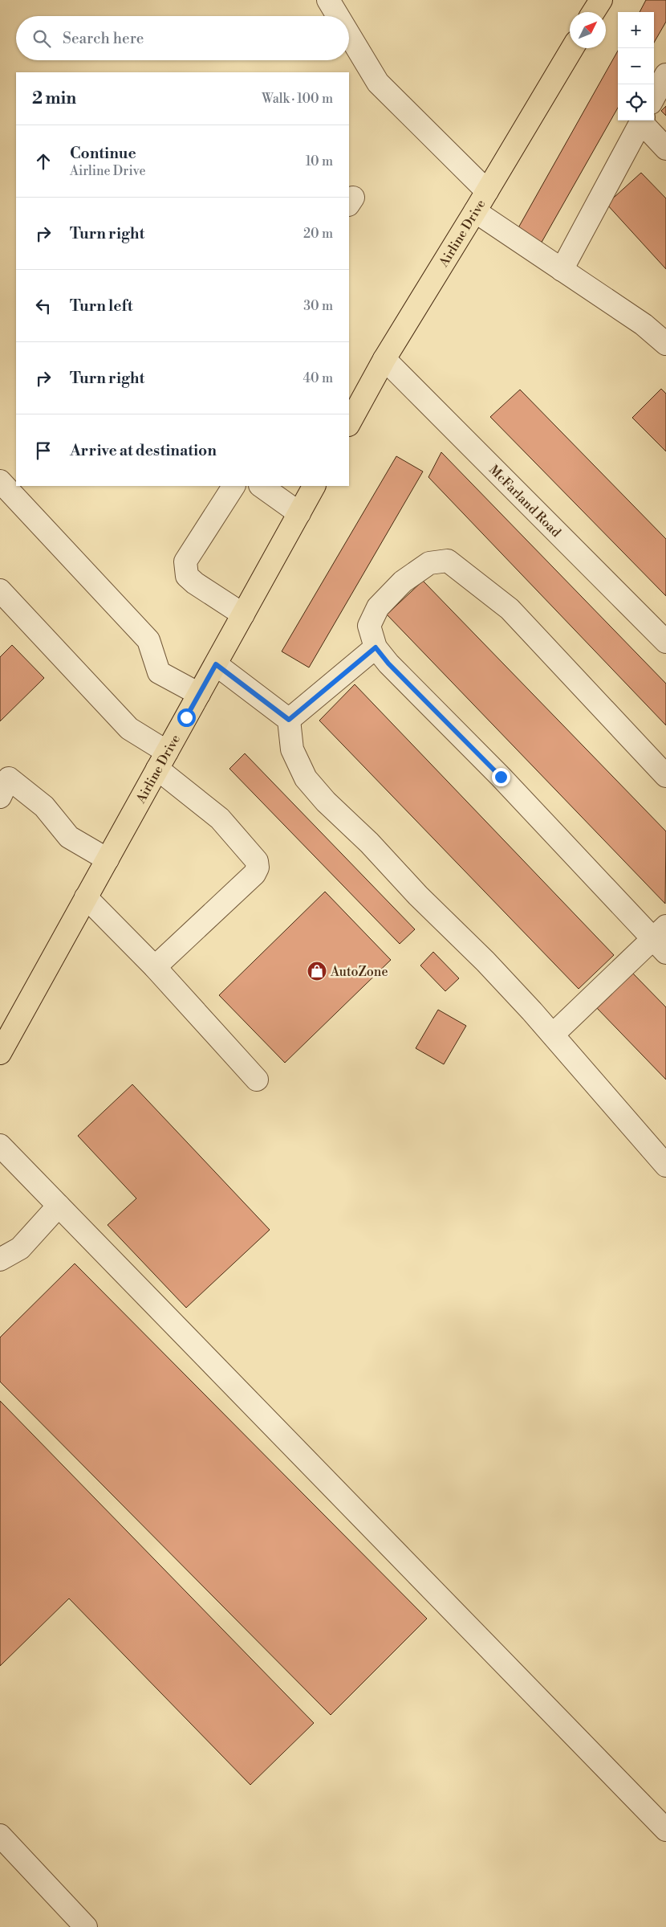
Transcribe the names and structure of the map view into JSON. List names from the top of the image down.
{
  "streets": {
    "main road": ["Airline Drive"],
    "street": ["McFarland Road"]
  },
  "crossings": [
    ["Airline Drive", "McFarland Road"]
  ],
  "places": {
    "shop": ["AutoZone"]
  },
  "north": "top right",
  "page": {
    "map_buttons": ["+", "−"],
    "search": "Search here",
    "heading": ["2 min", "Walk · 100 m"],
    "list": [
      ["Continue", "Airline Drive", "10 m"],
      ["Turn right", "20 m"],
      ["Turn left", "30 m"],
      ["Turn right", "40 m"],
      "Arrive at destination"
    ]
  }
}
